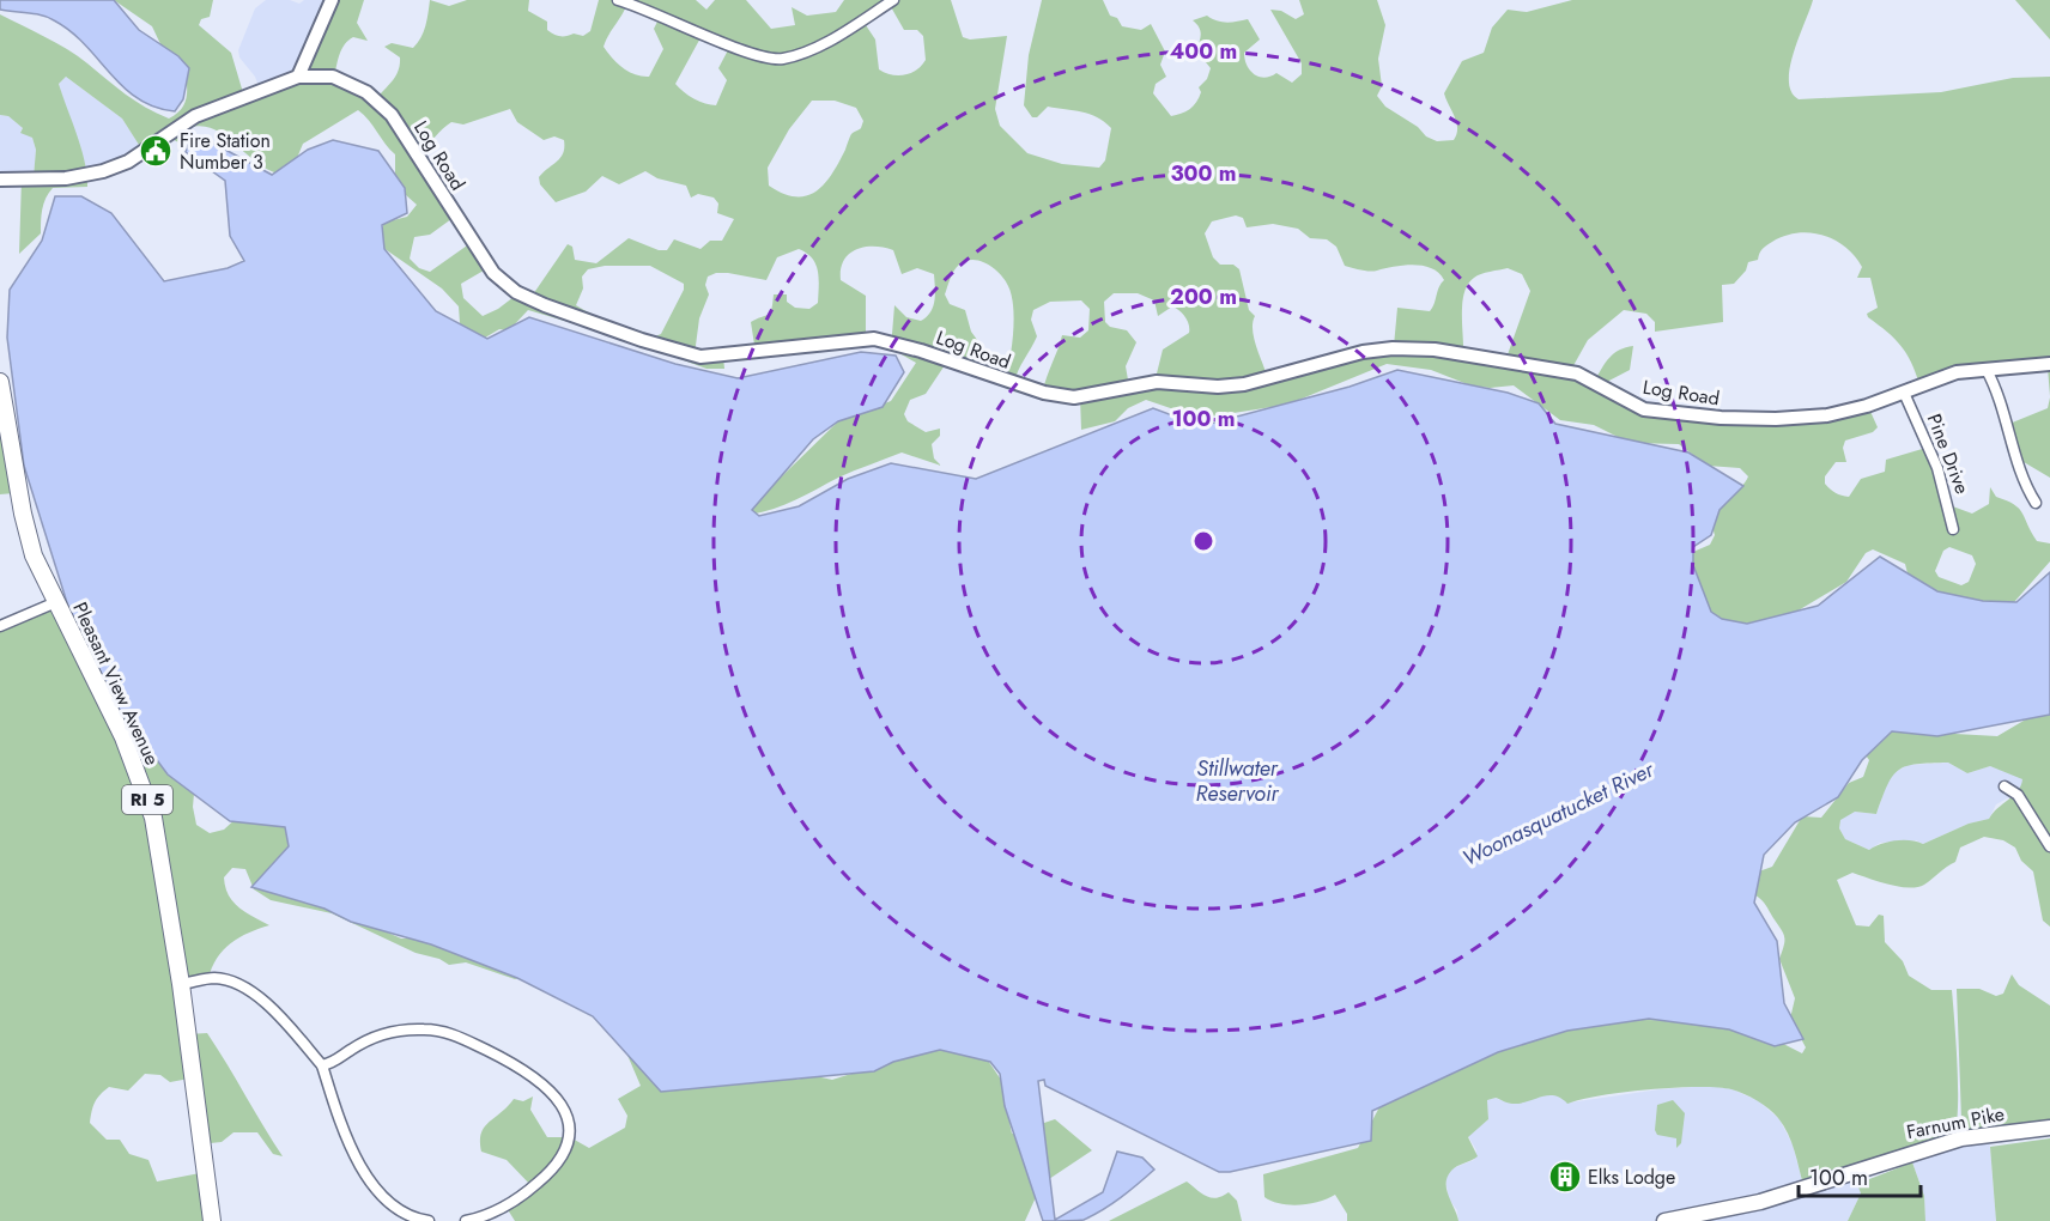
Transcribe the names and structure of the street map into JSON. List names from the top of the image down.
{
  "streets": {
    "main road": ["Pleasant View Avenue", "RI 5", "Farnum Pike"],
    "street": ["Log Road", "Pine Drive"]
  },
  "crossings": [
    ["Log Road", "Pine Drive"]
  ],
  "water": ["Stillwater Reservoir", "Woonasquatucket River"],
  "places": {
    "public building": ["Fire Station Number 3"],
    "building": ["Elks Lodge"]
  },
  "scale_bar": "100 m",
  "rings": [
    "400 m",
    "300 m",
    "200 m",
    "100 m"
  ]
}
